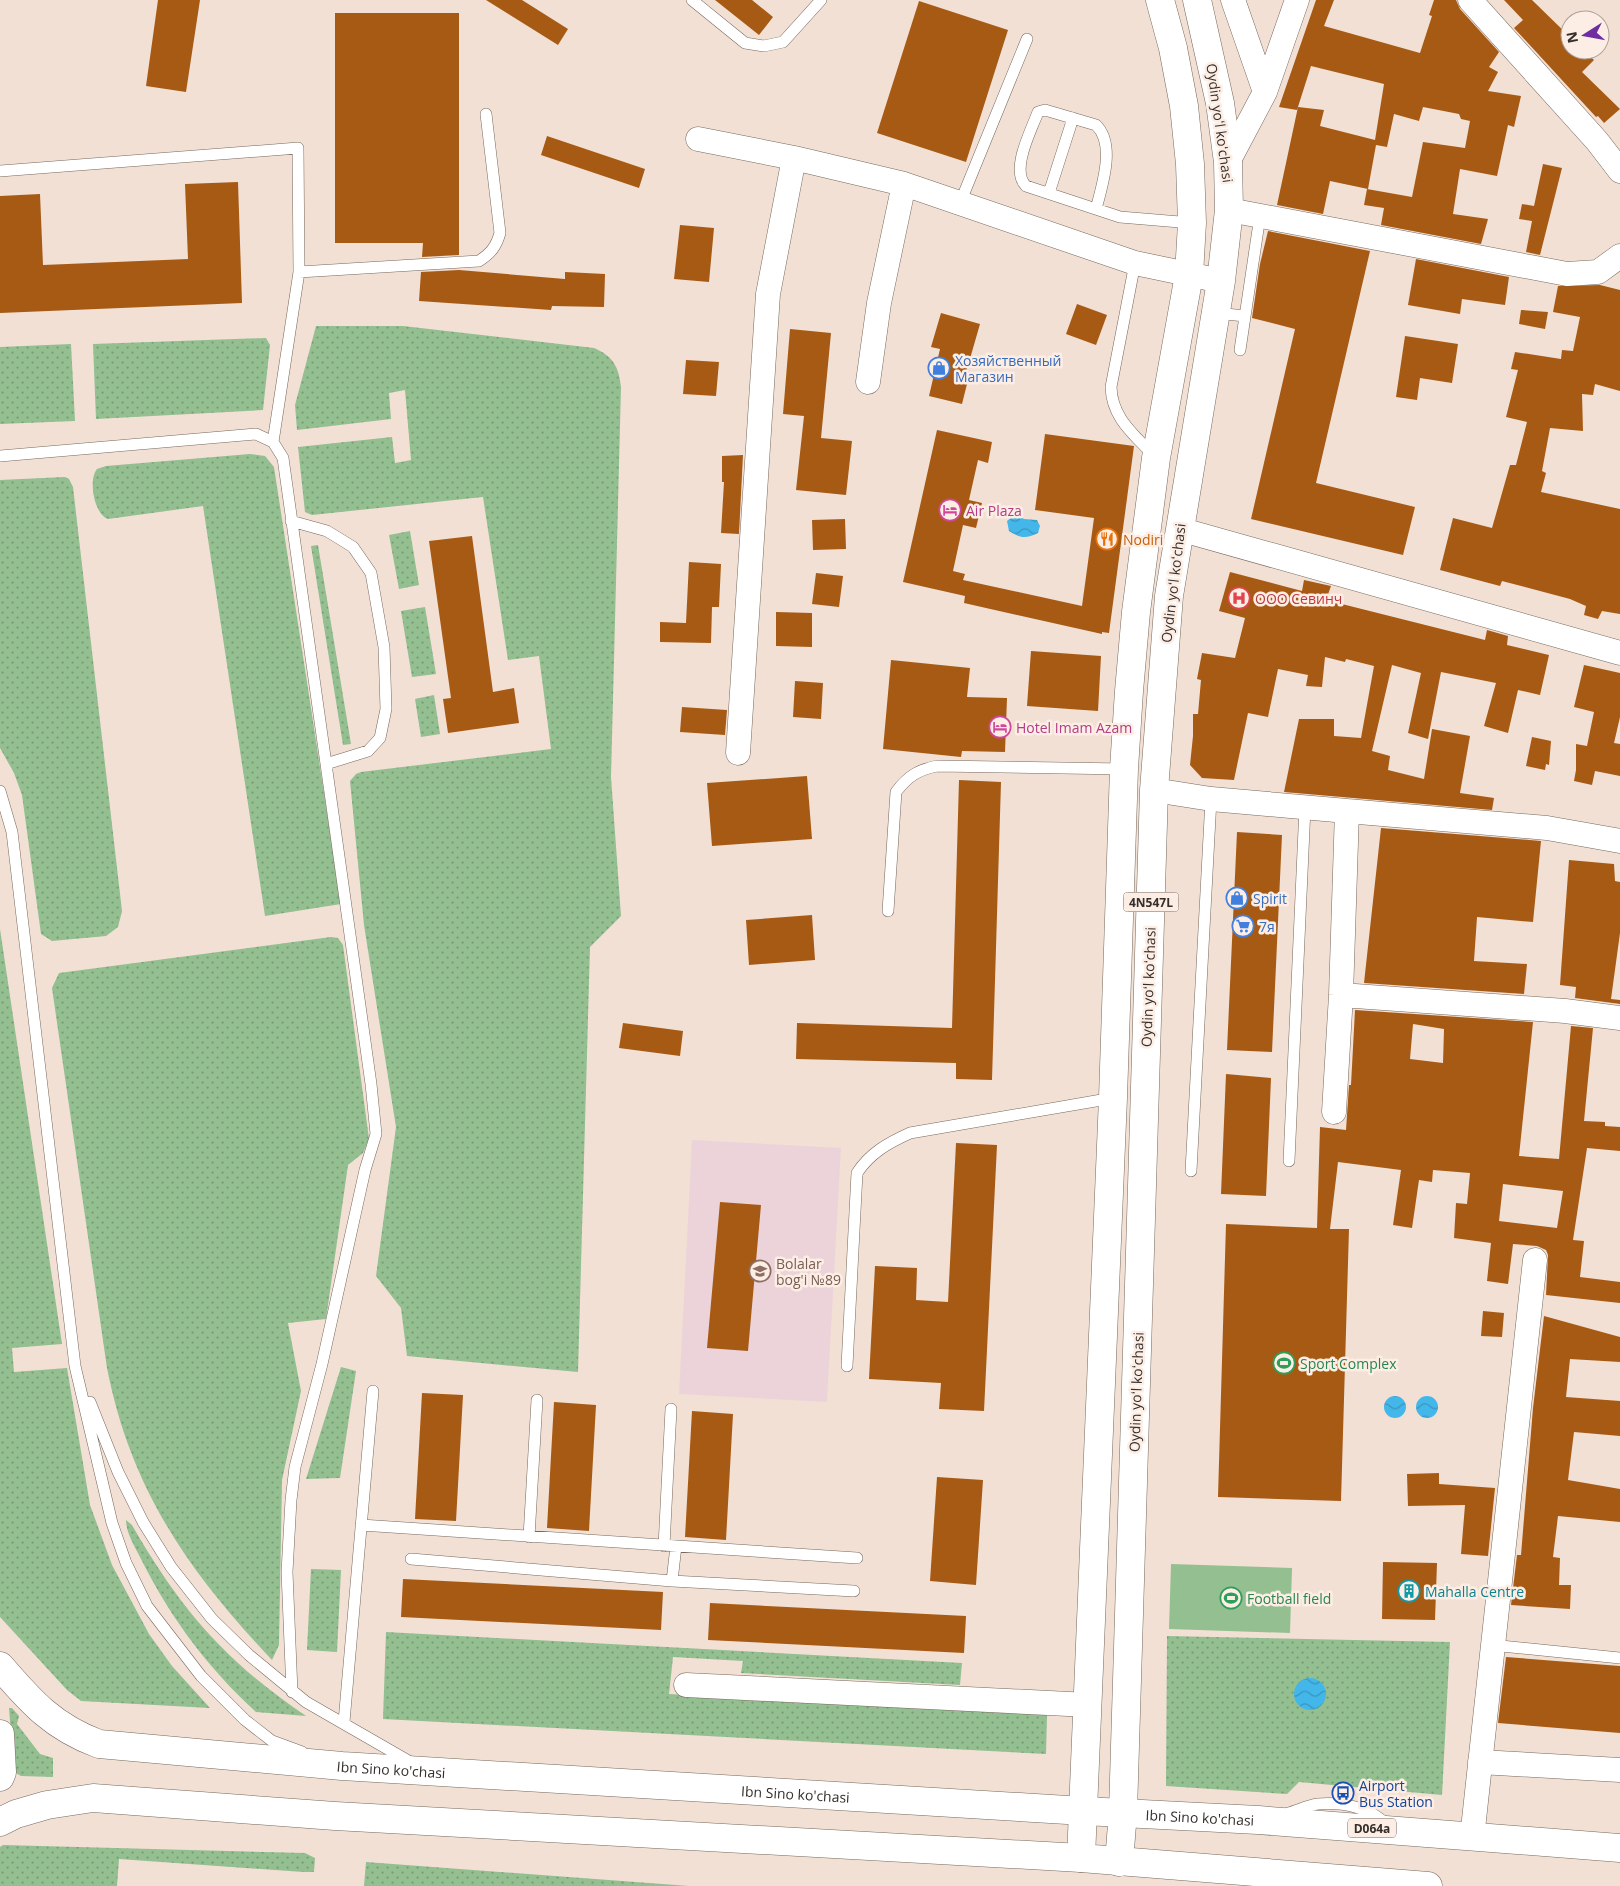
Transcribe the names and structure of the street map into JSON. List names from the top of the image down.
{
  "streets": {
    "main road": [
      "Oydin yoʻl koʻchasi",
      "4N547L",
      "Ibn Sino ko'chasi",
      "D064a"
    ]
  },
  "crossings": [
    ["Oydin yoʻl koʻchasi", "Ibn Sino ko'chasi"],
    ["4N547L", "Ibn Sino ko'chasi"]
  ],
  "places": {
    "shop": ["Хозяйственный Магазин", "Spirit"],
    "hotel": ["Air Plaza", "Hotel Imam Azam"],
    "restaurant": ["Nodiri"],
    "hospital": ["ООО Севинч"],
    "supermarket": ["7я"],
    "school or university": ["Bolalar bog'i №89"],
    "sports": ["Sport Complex", "Football field"],
    "building": ["Mahalla Centre"],
    "bus stop": ["Airport Bus Station"]
  },
  "north": "left"
}
